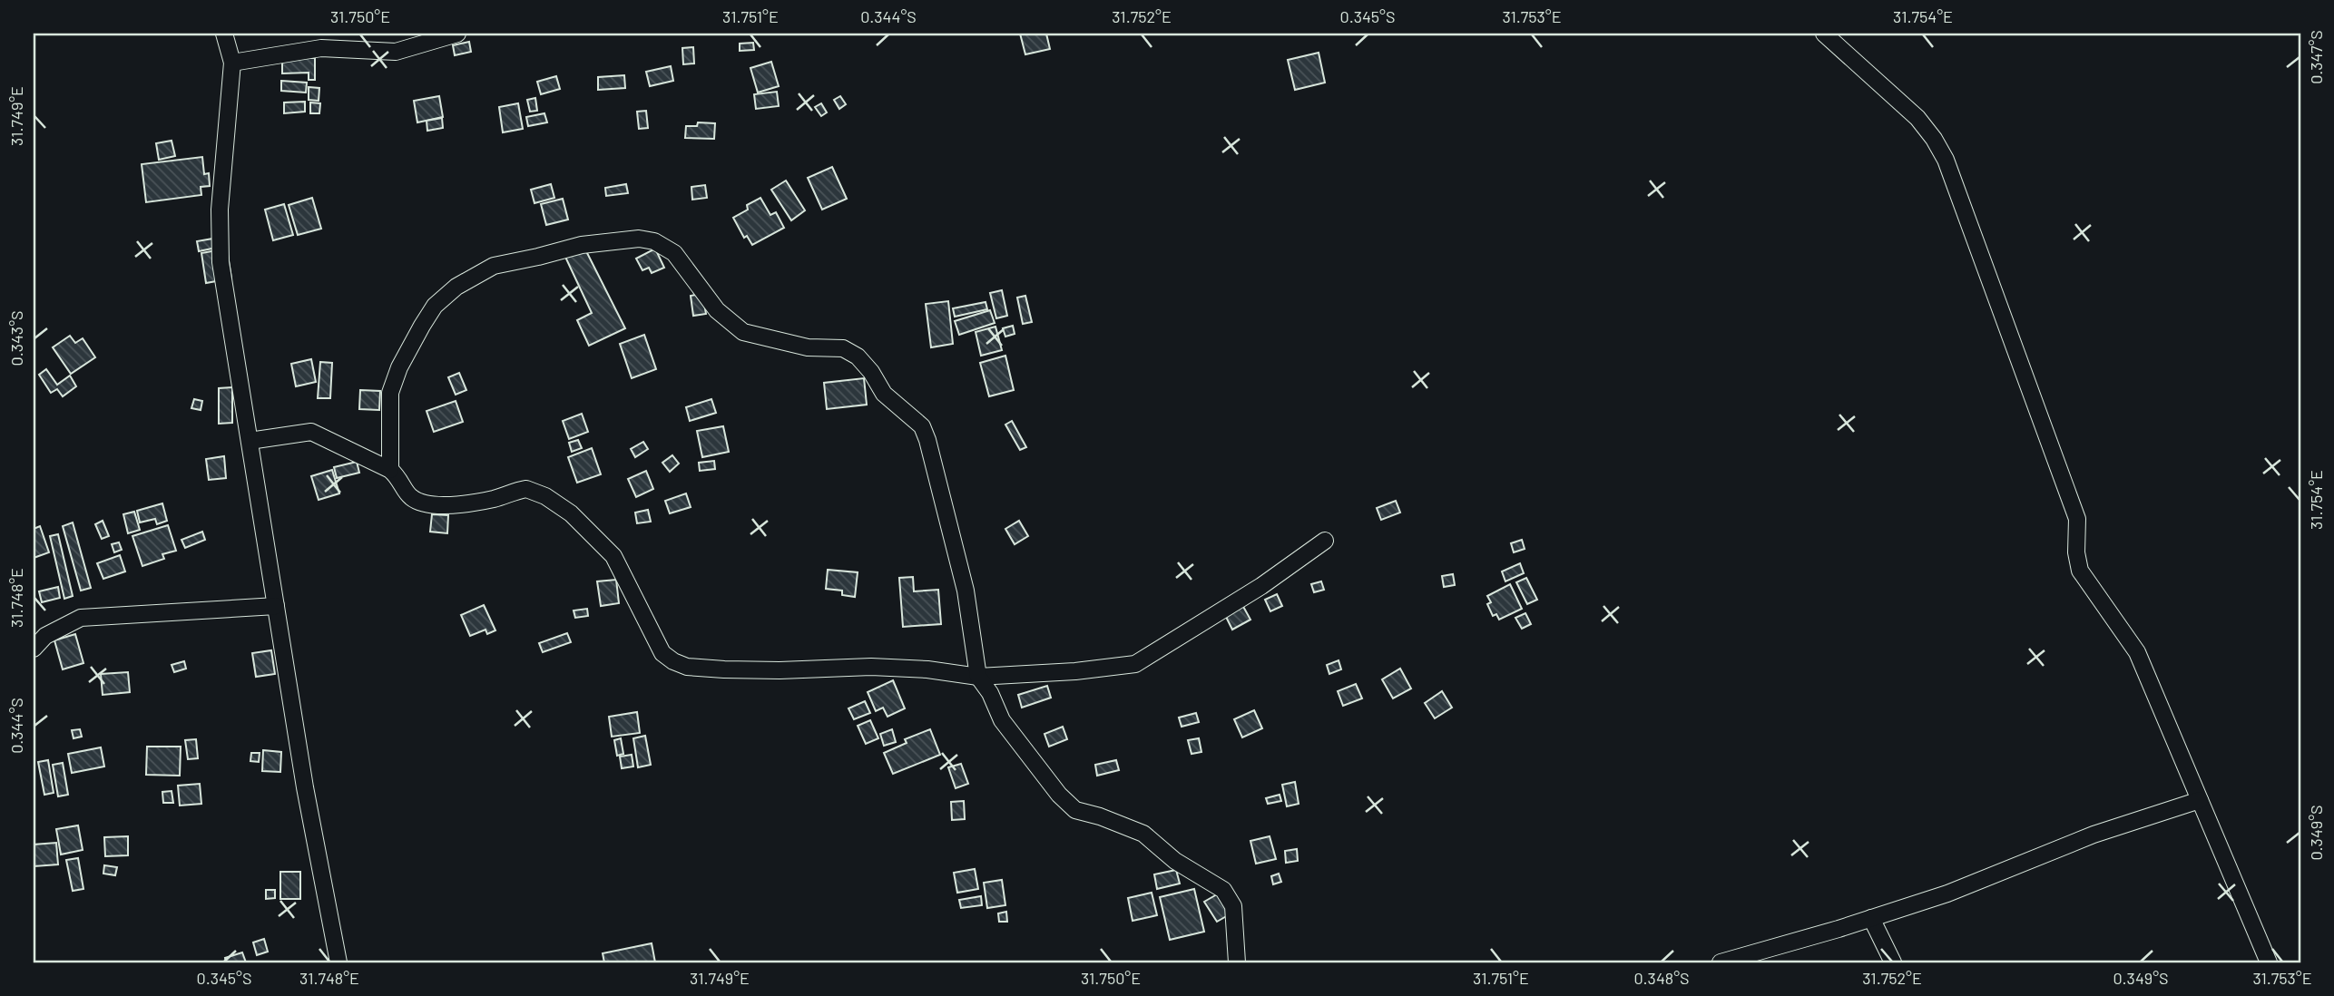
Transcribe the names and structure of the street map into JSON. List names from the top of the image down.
{
  "coordinates": [
    "31.750°E",
    "31.751°E",
    "0.344°S",
    "31.752°E",
    "0.345°S",
    "31.753°E",
    "31.754°E",
    "0.347°S",
    "31.749°E",
    "0.343°S",
    "31.748°E",
    "0.349°S",
    "0.348°S"
  ]
}
